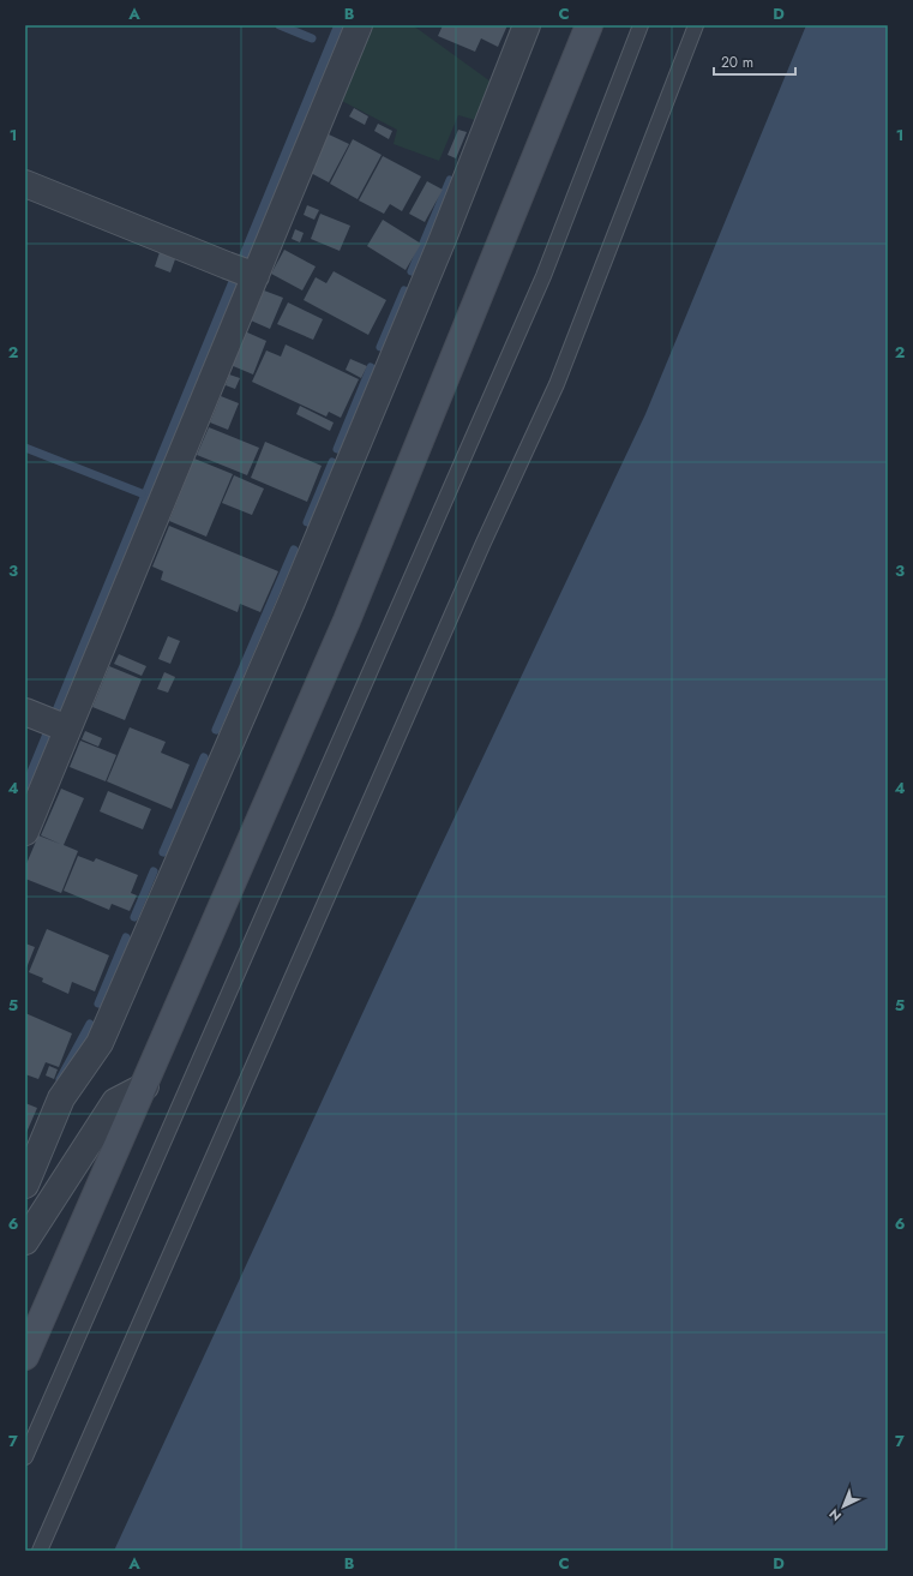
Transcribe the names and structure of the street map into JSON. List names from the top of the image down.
{
  "scale_bar": "20 m",
  "north": "bottom left",
  "grid": {
    "columns": [
      "A",
      "B",
      "C",
      "D"
    ],
    "rows": [
      "1",
      "2",
      "3",
      "4",
      "5",
      "6",
      "7"
    ]
  }
}
